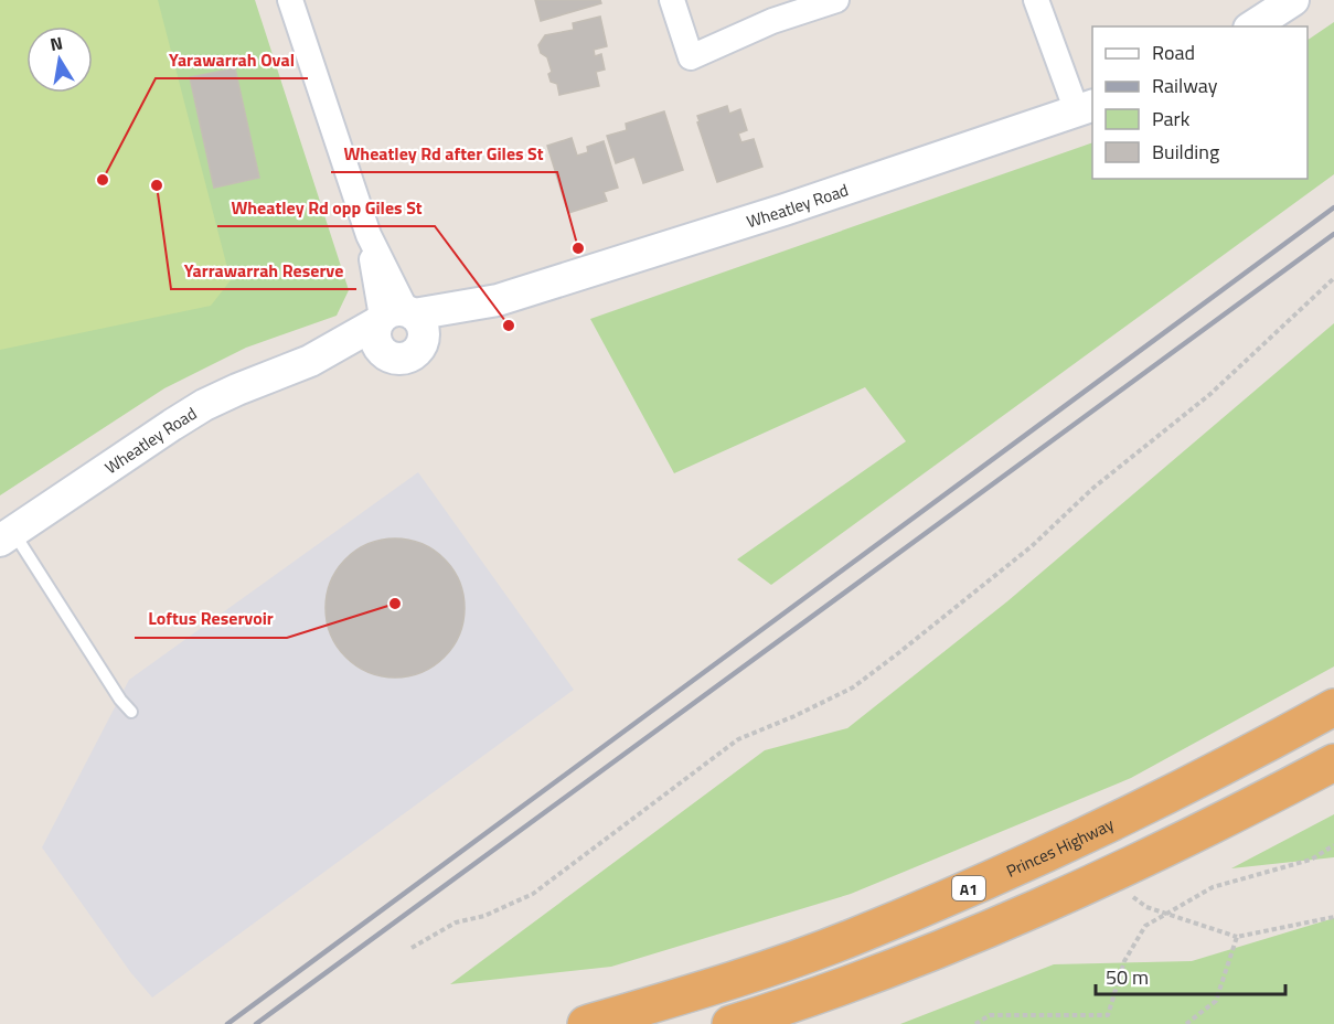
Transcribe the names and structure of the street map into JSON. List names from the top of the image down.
{
  "streets": {
    "highway": ["Princes Highway", "A1"],
    "street": ["Wheatley Road"]
  },
  "places": [
    "Yarawarrah Oval",
    "Yarrawarrah Reserve",
    "Wheatley Rd after Giles St",
    "Wheatley Rd opp Giles St",
    "Loftus Reservoir"
  ],
  "legend": [
    "Road",
    "Railway",
    "Park",
    "Building"
  ],
  "scale_bar": "50 m",
  "north": "top"
}
